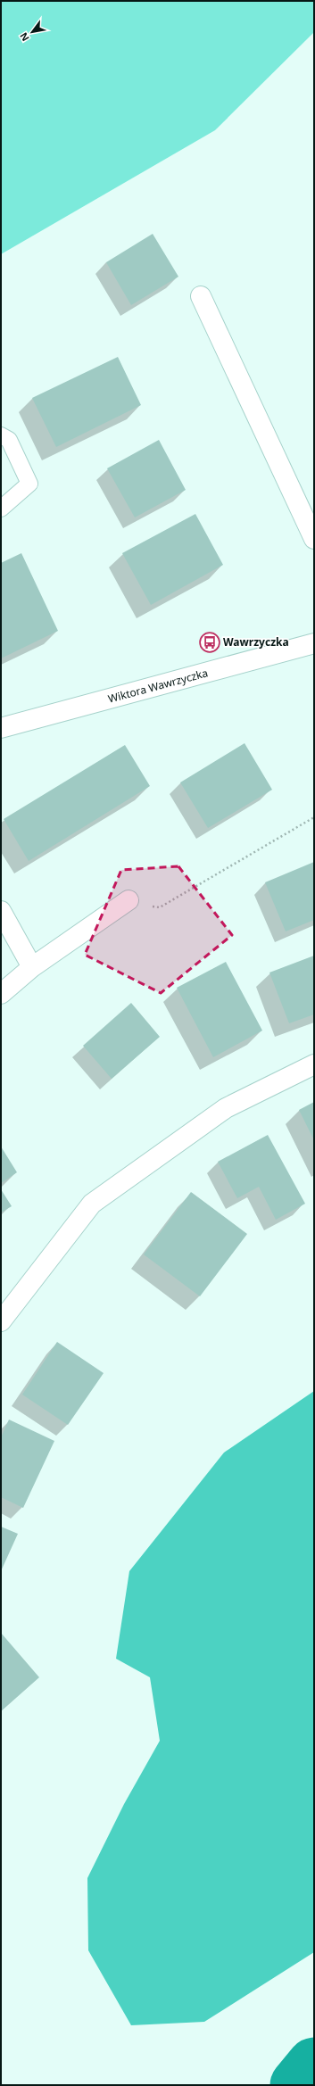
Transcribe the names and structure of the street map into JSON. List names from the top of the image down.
{
  "streets": {
    "street": ["Wiktora Wawrzyczka"]
  },
  "places": {
    "bus stop": ["Wawrzyczka"]
  },
  "north": "bottom left"
}
